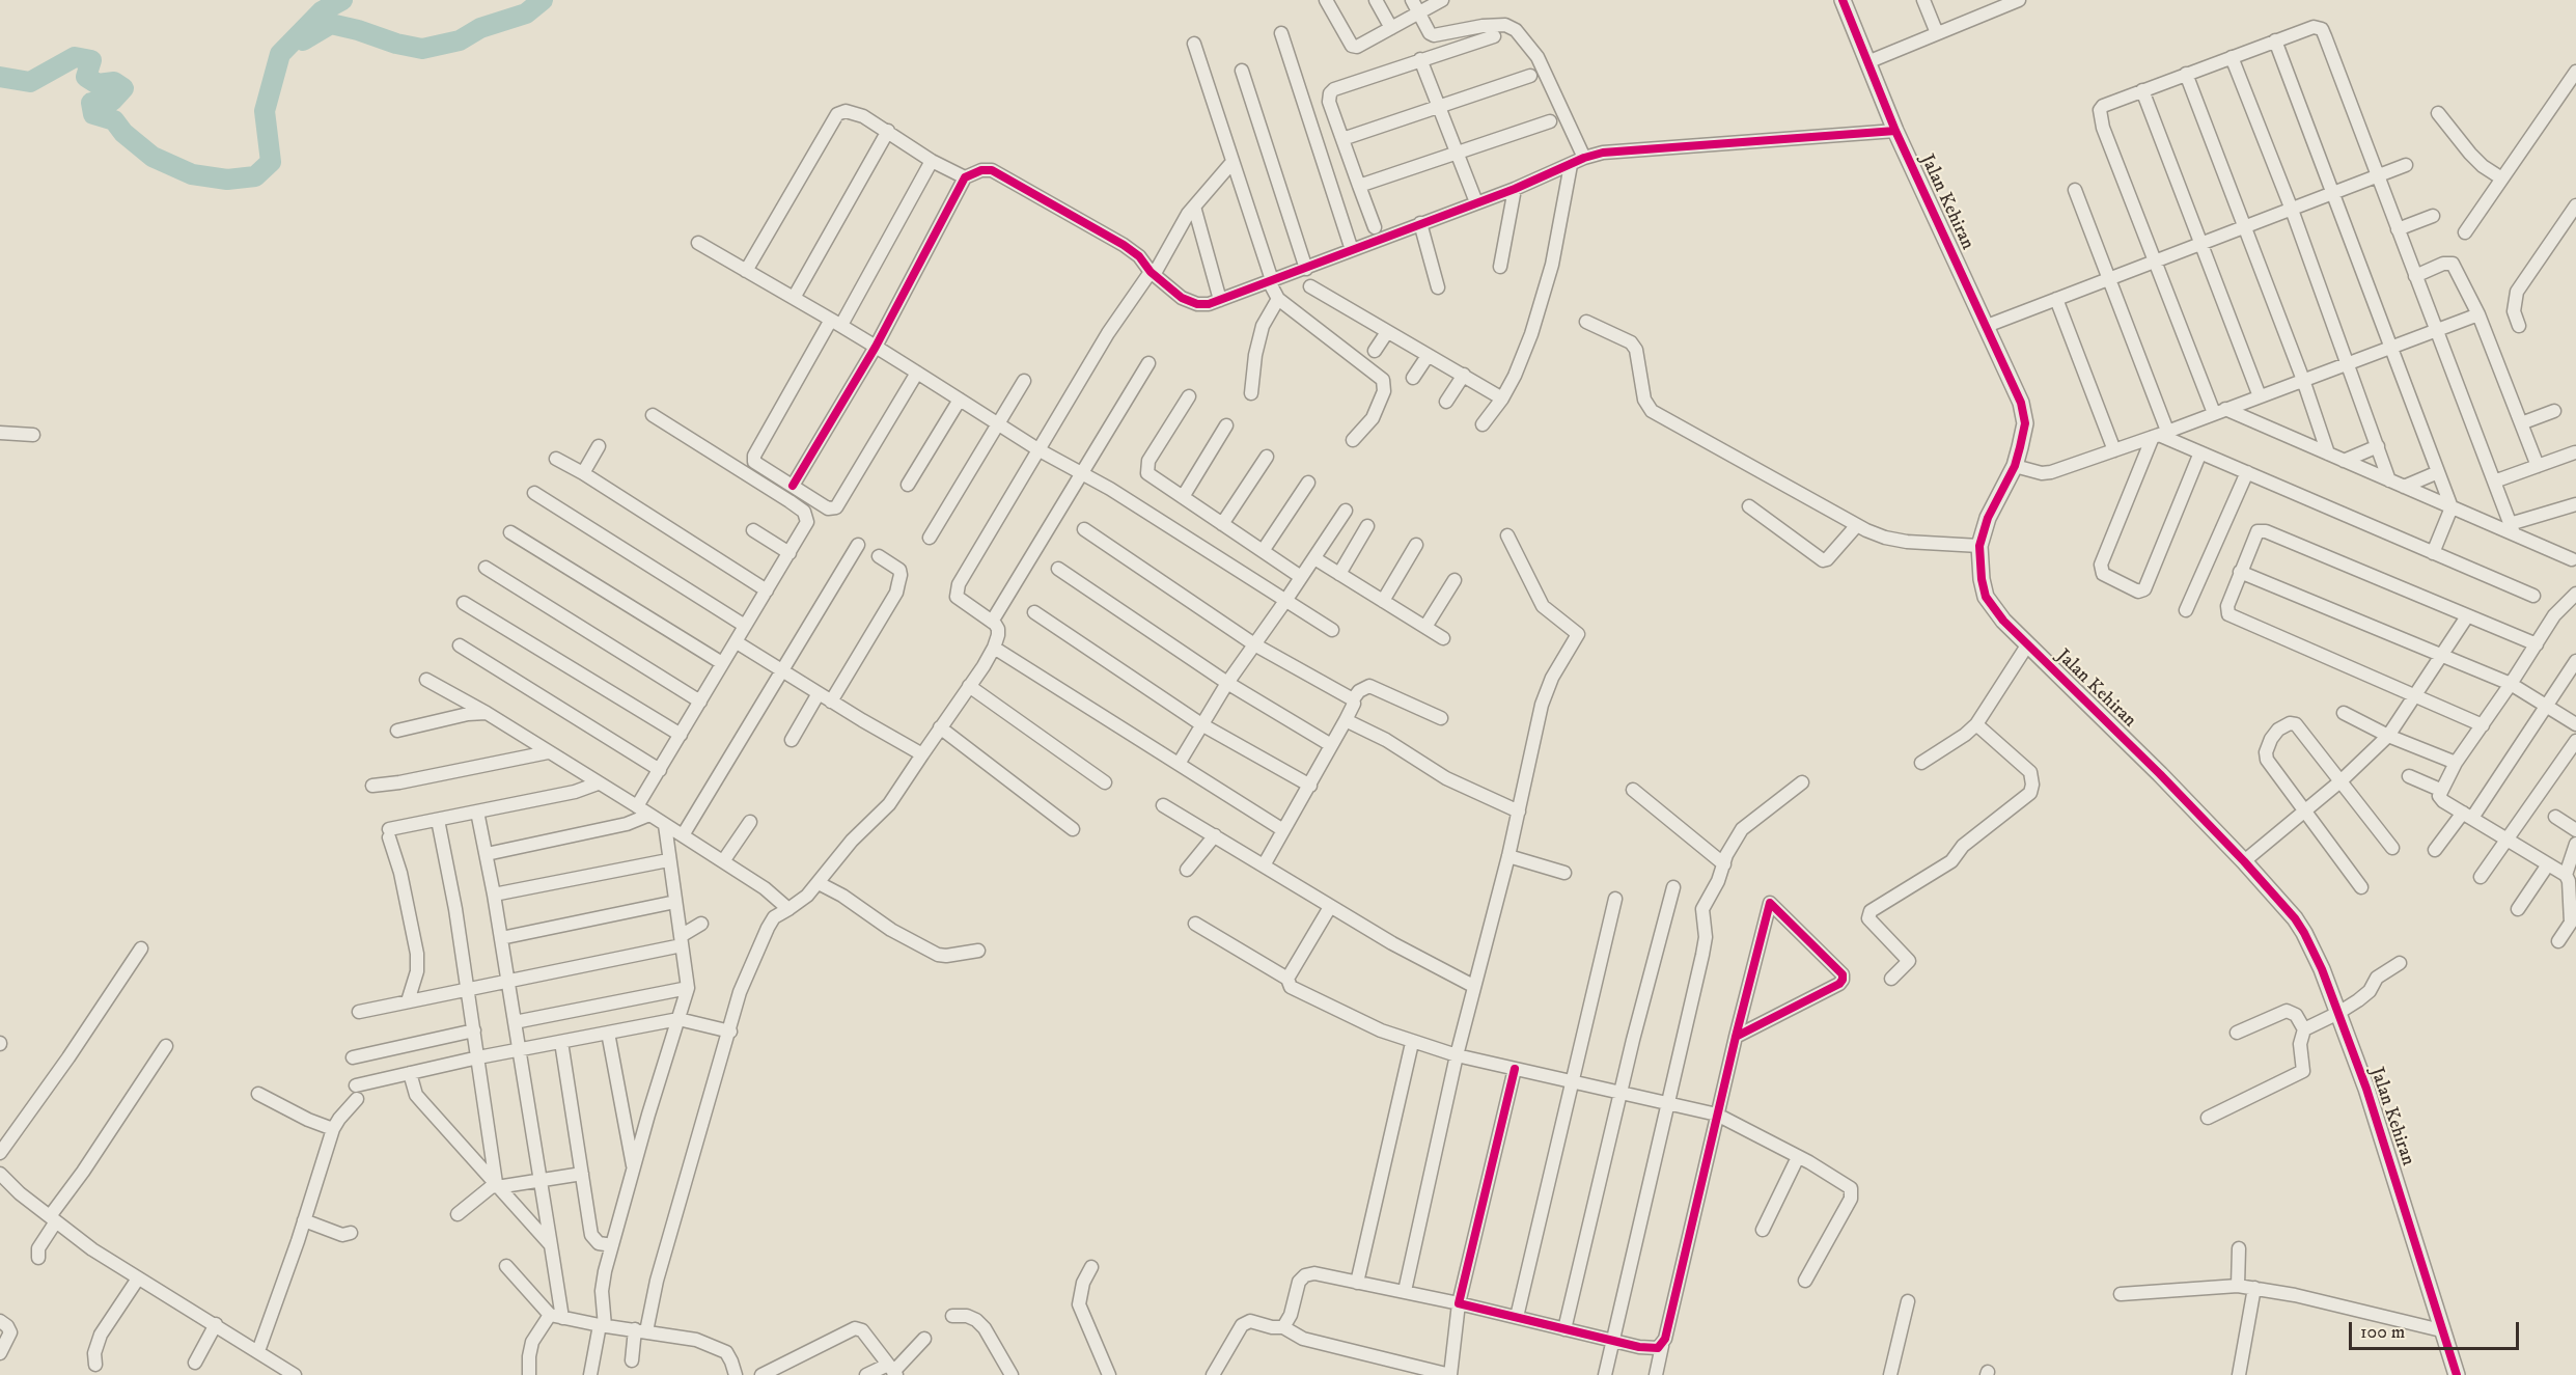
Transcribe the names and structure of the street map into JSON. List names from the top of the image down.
{
  "streets": {
    "street": ["Jalan Kehiran"]
  },
  "scale_bar": "100 m"
}
